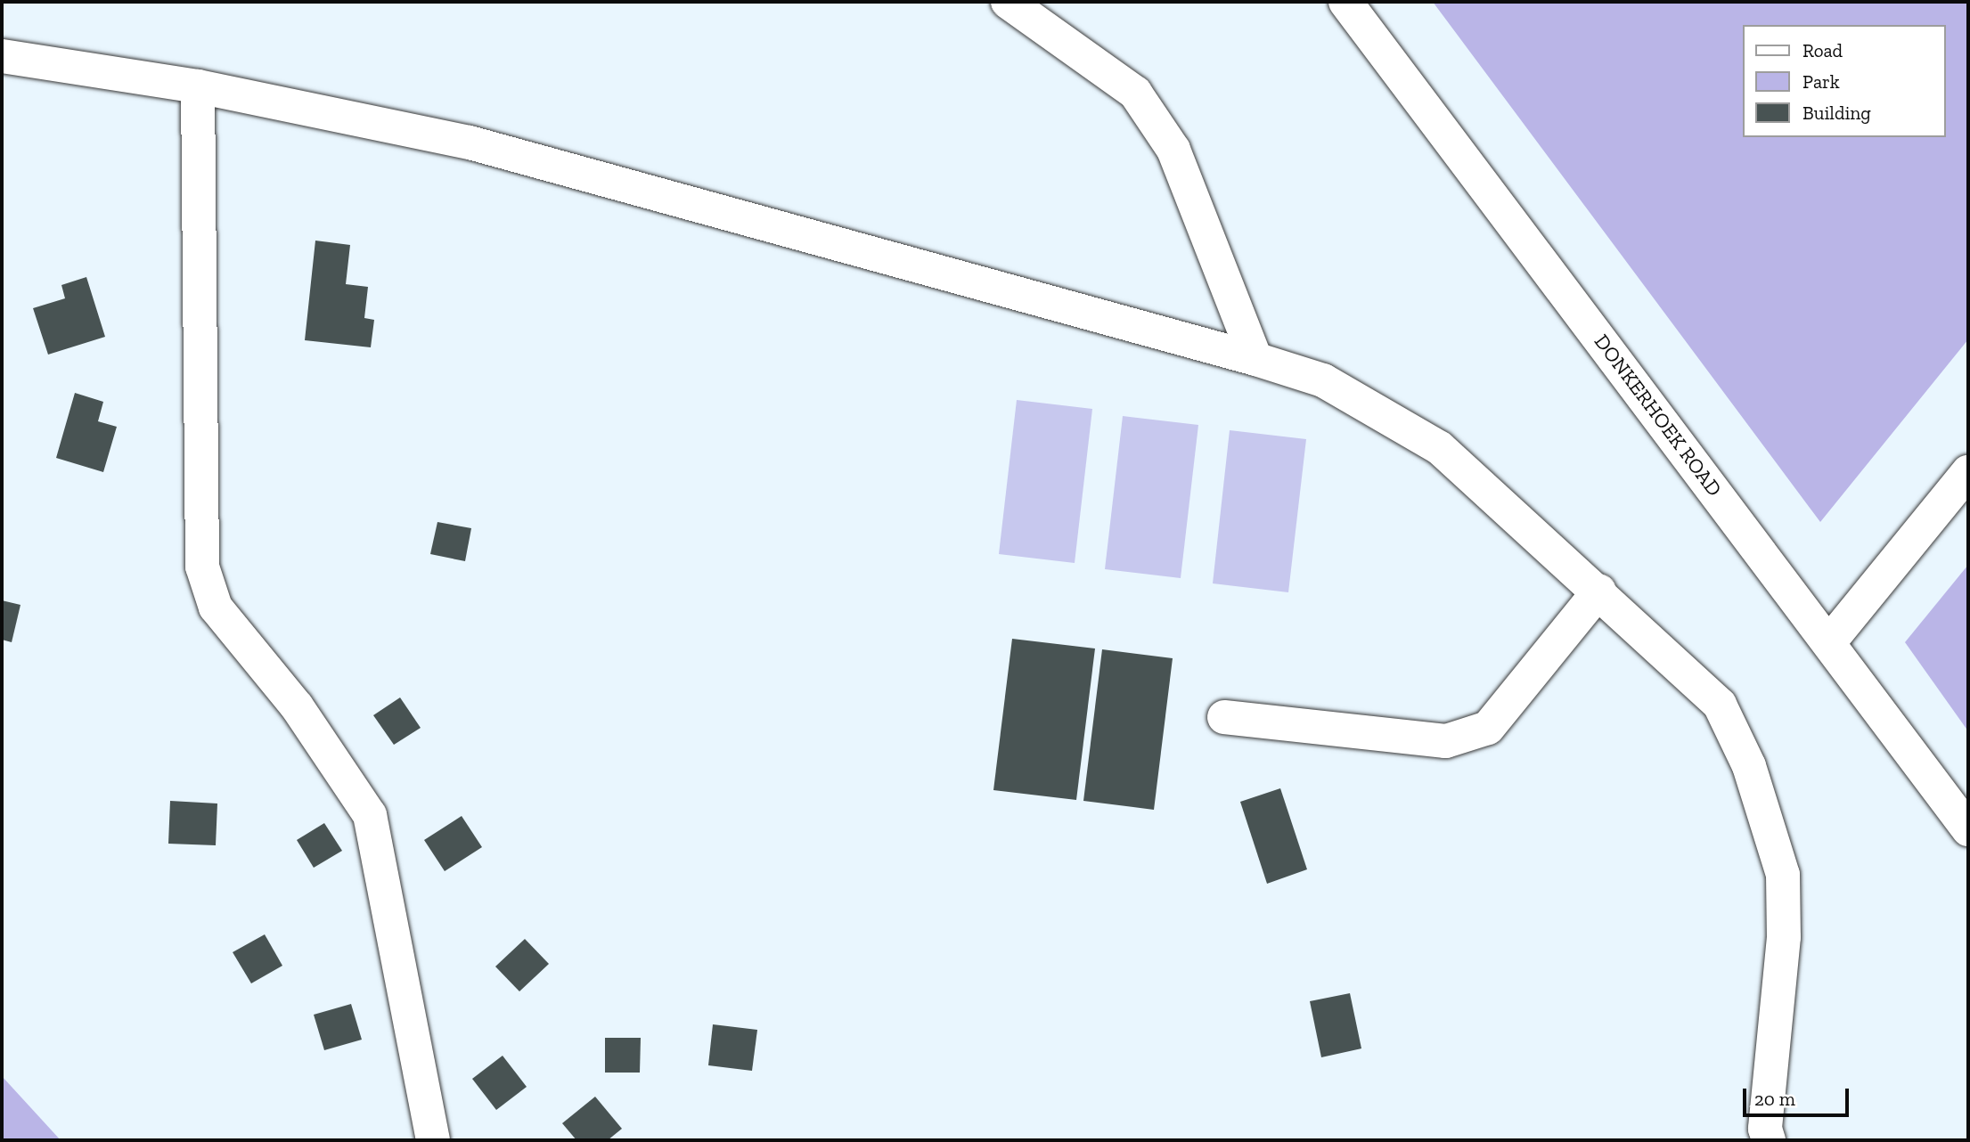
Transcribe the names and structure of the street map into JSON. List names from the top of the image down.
{
  "streets": {
    "street": ["DONKERHOEK ROAD"]
  },
  "legend": ["Road", "Park", "Building"],
  "scale_bar": "20 m"
}
